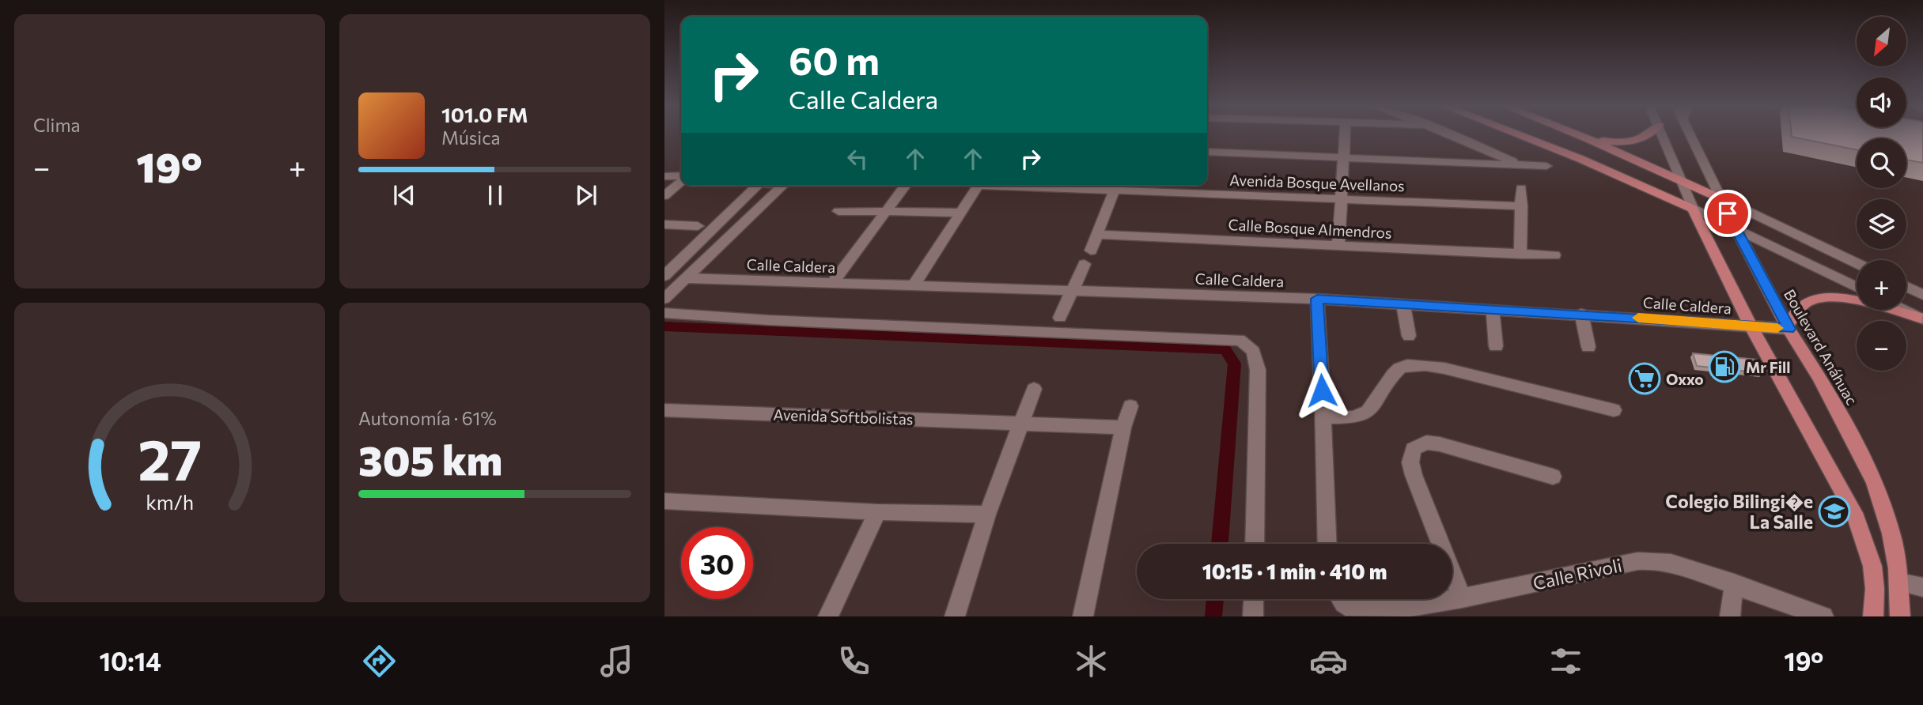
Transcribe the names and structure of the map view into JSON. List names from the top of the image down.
{
  "streets": {
    "main road": ["Boulevard Anáhuac"],
    "street": [
      "Avenida Bosque Avellanos",
      "Calle Bosque Almendros",
      "Calle Caldera",
      "Avenida Softbolistas",
      "Calle Rivoli"
    ]
  },
  "crossings": [
    ["Calle Caldera", "Boulevard Anáhuac"]
  ],
  "places": {
    "fuel station": ["Mr Fill"],
    "supermarket": ["Oxxo"],
    "school or university": ["Colegio Bilingi�e La Salle"]
  },
  "north": "bottom left",
  "page": {
    "tile": [
      "Clima",
      ["Autonomía · 61%", "305 km"]
    ],
    "map_buttons": ["+", "−"],
    "turn": ["60 m", "Calle Caldera"],
    "song": ["101.0 FM", "Música"],
    "heat": ["−", "19°", "+"],
    "limit": "30",
    "trip": "10:15 · 1 min · 410 m",
    "tabs": ["10:14", "19°"],
    "gauge": ["27", "km/h"]
  }
}
